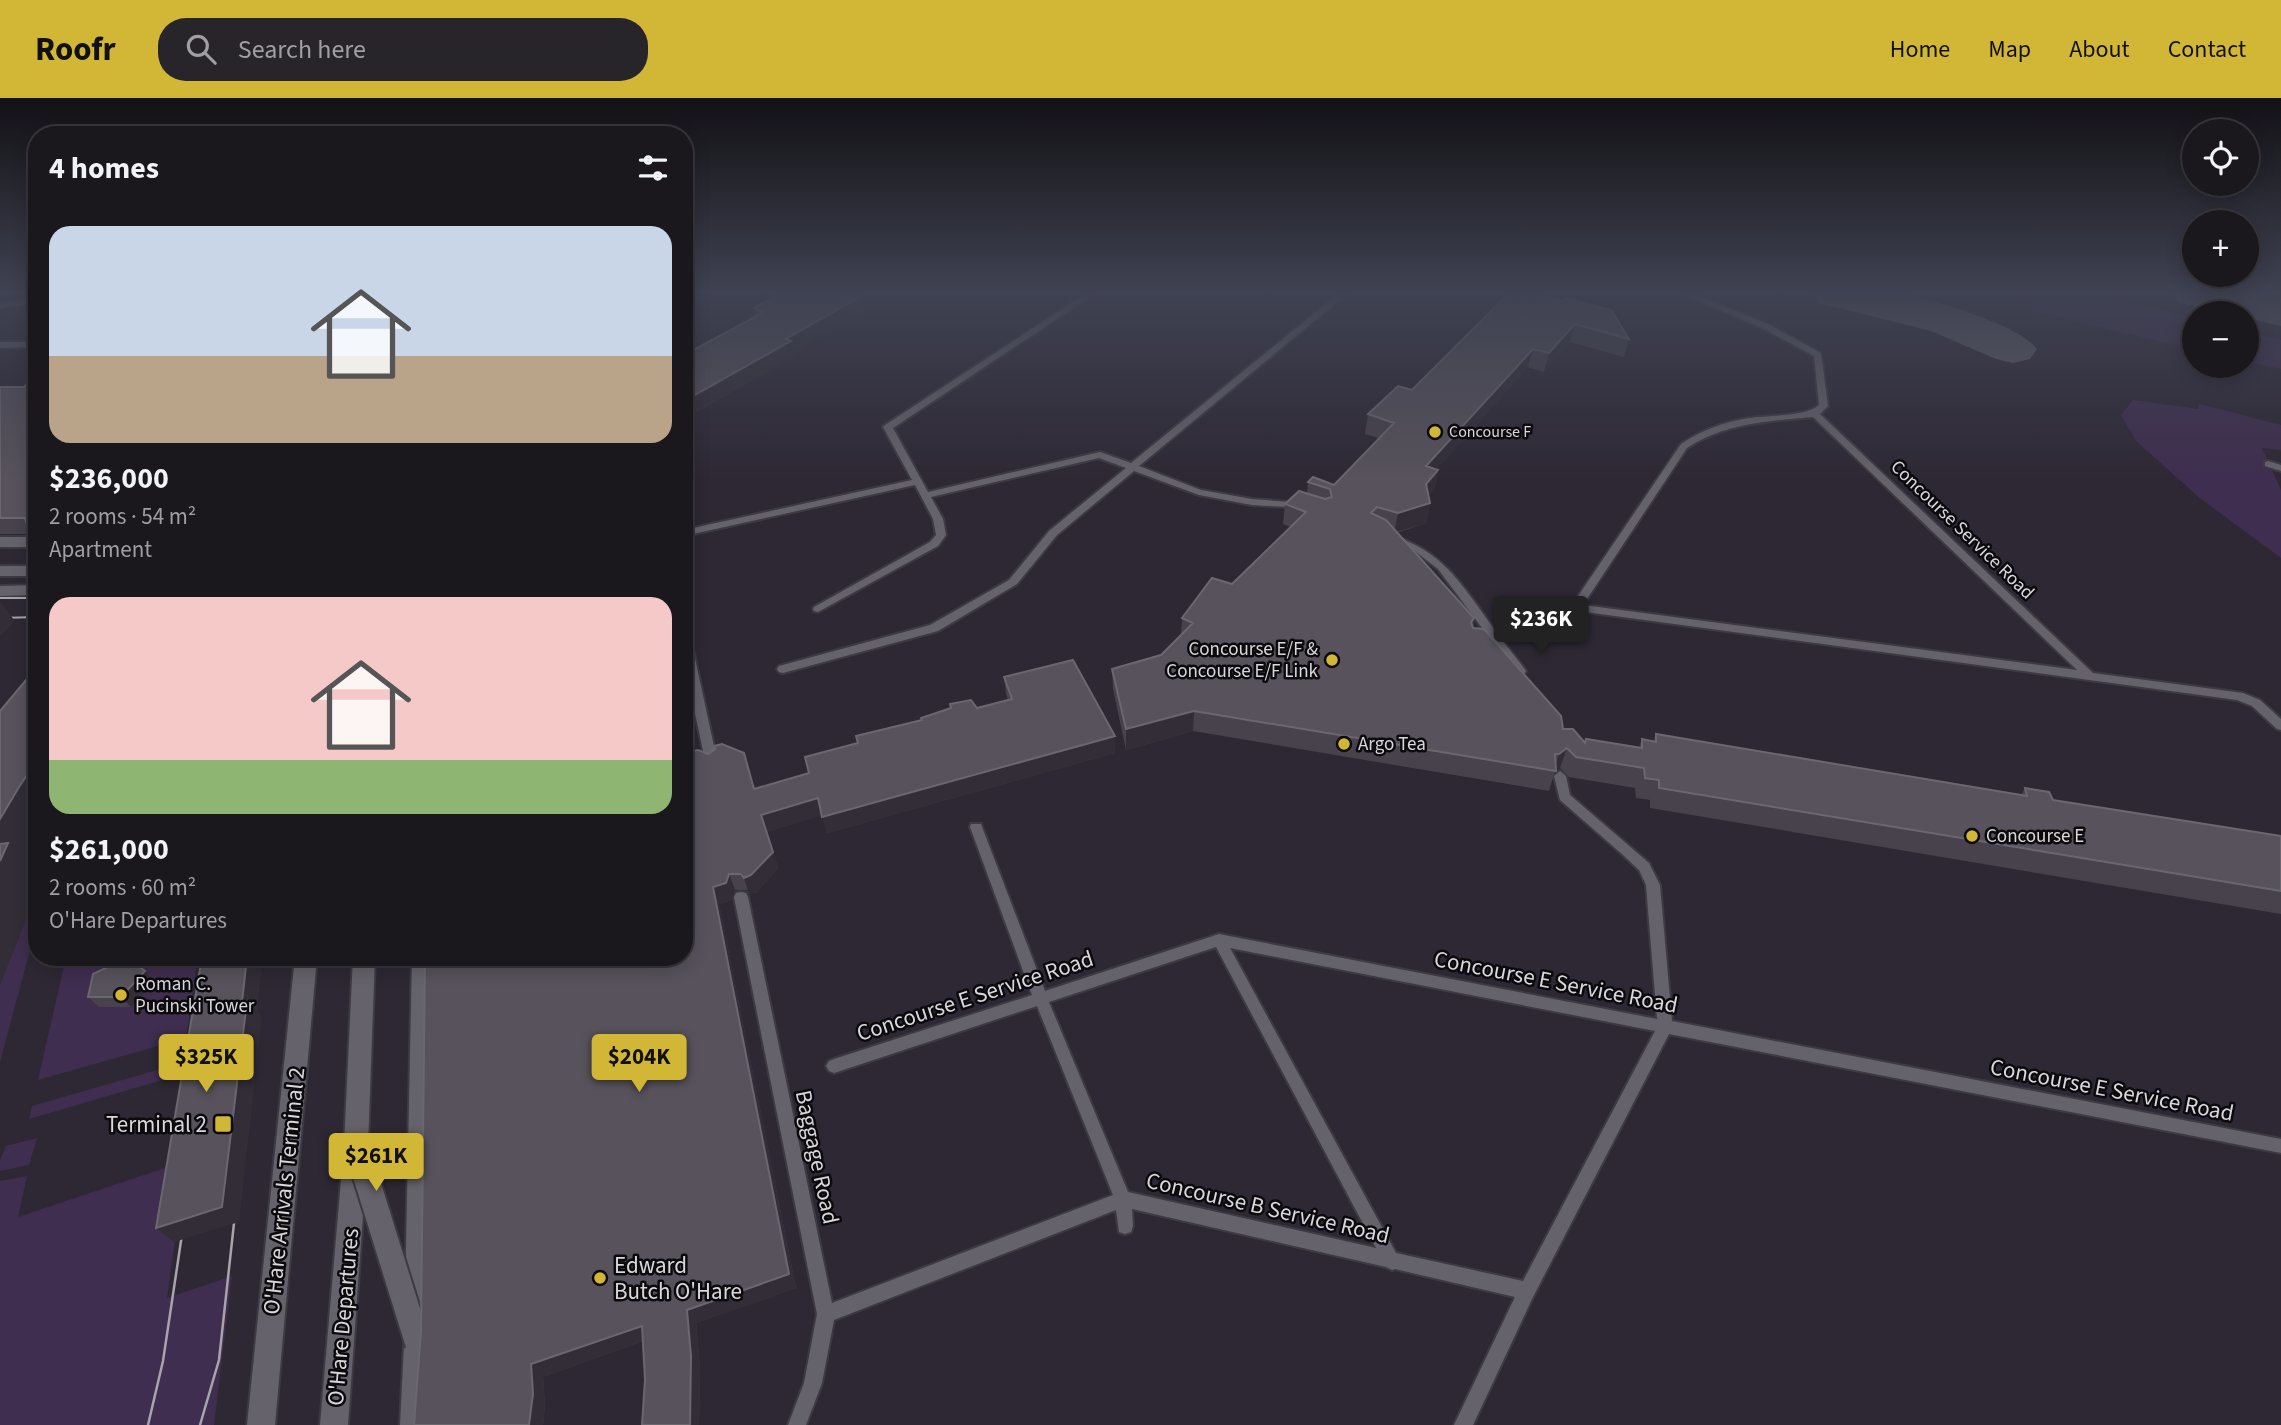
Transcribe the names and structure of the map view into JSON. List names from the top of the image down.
{
  "streets": {
    "street": ["O'Hare Arrivals Terminal 2", "O'Hare Departures"],
    "lane": [
      "Concourse Service Road",
      "Concourse E Service Road",
      "Baggage Road",
      "Concourse B Service Road"
    ]
  },
  "crossings": [
    ["Baggage Road", "Concourse B Service Road"]
  ],
  "places": {
    "other": [
      "Concourse F",
      "Concourse E/F & Concourse E/F Link",
      "Argo Tea",
      "Concourse E",
      "Roman C. Pucinski Tower",
      "Edward Butch O'Hare"
    ],
    "transit": ["Terminal 2"]
  },
  "page": {
    "header": "Roofr",
    "search": "Search here",
    "nav": [
      "Home",
      "Map",
      "About",
      "Contact"
    ],
    "map_buttons": ["+", "−"],
    "heading": "4 homes",
    "list": [
      {
        "name": "$236,000",
        "note": "2 rooms · 54 m² · Apartment"
      },
      {
        "name": "$261,000",
        "note": "2 rooms · 60 m² · O'Hare Departures"
      }
    ],
    "price": [
      "$236K",
      "$325K",
      "$204K",
      "$261K"
    ]
  }
}
